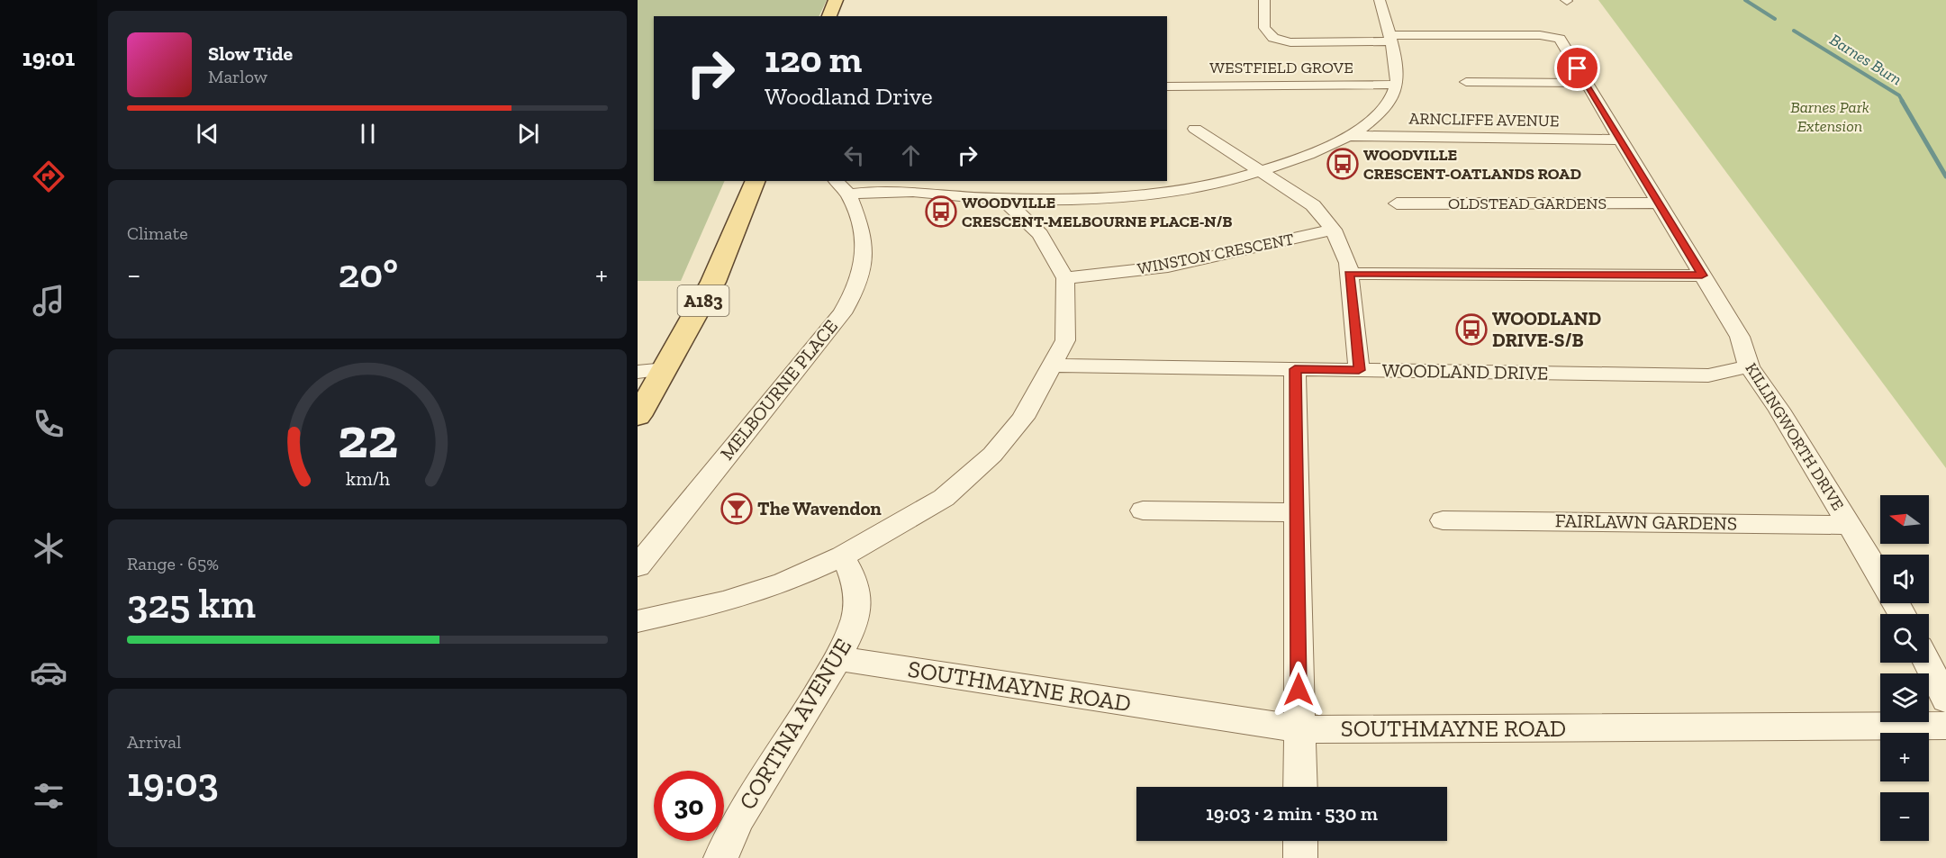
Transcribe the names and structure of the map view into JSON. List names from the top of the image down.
{
  "streets": {
    "main road": ["A183"],
    "street": [
      "WESTFIELD GROVE",
      "ARNCLIFFE AVENUE",
      "OLDSTEAD GARDENS",
      "WINSTON CRESCENT",
      "WOODLAND DRIVE",
      "MELBOURNE PLACE",
      "KILLINGWORTH DRIVE",
      "FAIRLAWN GARDENS",
      "SOUTHMAYNE ROAD",
      "CORTINA AVENUE"
    ]
  },
  "crossings": [
    ["ARNCLIFFE AVENUE", "KILLINGWORTH DRIVE"],
    ["OLDSTEAD GARDENS", "KILLINGWORTH DRIVE"],
    ["WOODLAND DRIVE", "KILLINGWORTH DRIVE"],
    ["KILLINGWORTH DRIVE", "FAIRLAWN GARDENS"],
    ["SOUTHMAYNE ROAD", "CORTINA AVENUE"]
  ],
  "water": ["Barnes Burn"],
  "parks": ["Barnes Park Extension"],
  "places": {
    "bus stop": ["WOODVILLE CRESCENT-OATLANDS ROAD", "WOODVILLE CRESCENT-MELBOURNE PLACE-N/B", "WOODLAND DRIVE-S/B"],
    "bar": ["The Wavendon"]
  },
  "north": "left",
  "page": {
    "tabs": "19:01",
    "turn": ["120 m", "Woodland Drive"],
    "song": ["Slow Tide", "Marlow"],
    "tile": [
      "Climate",
      ["Range · 65%", "325 km"],
      ["Arrival", "19:03"]
    ],
    "heat": ["−", "20°", "+"],
    "map_buttons": ["+", "−"],
    "limit": "30",
    "trip": "19:03 · 2 min · 530 m",
    "gauge": ["22", "km/h"]
  }
}
